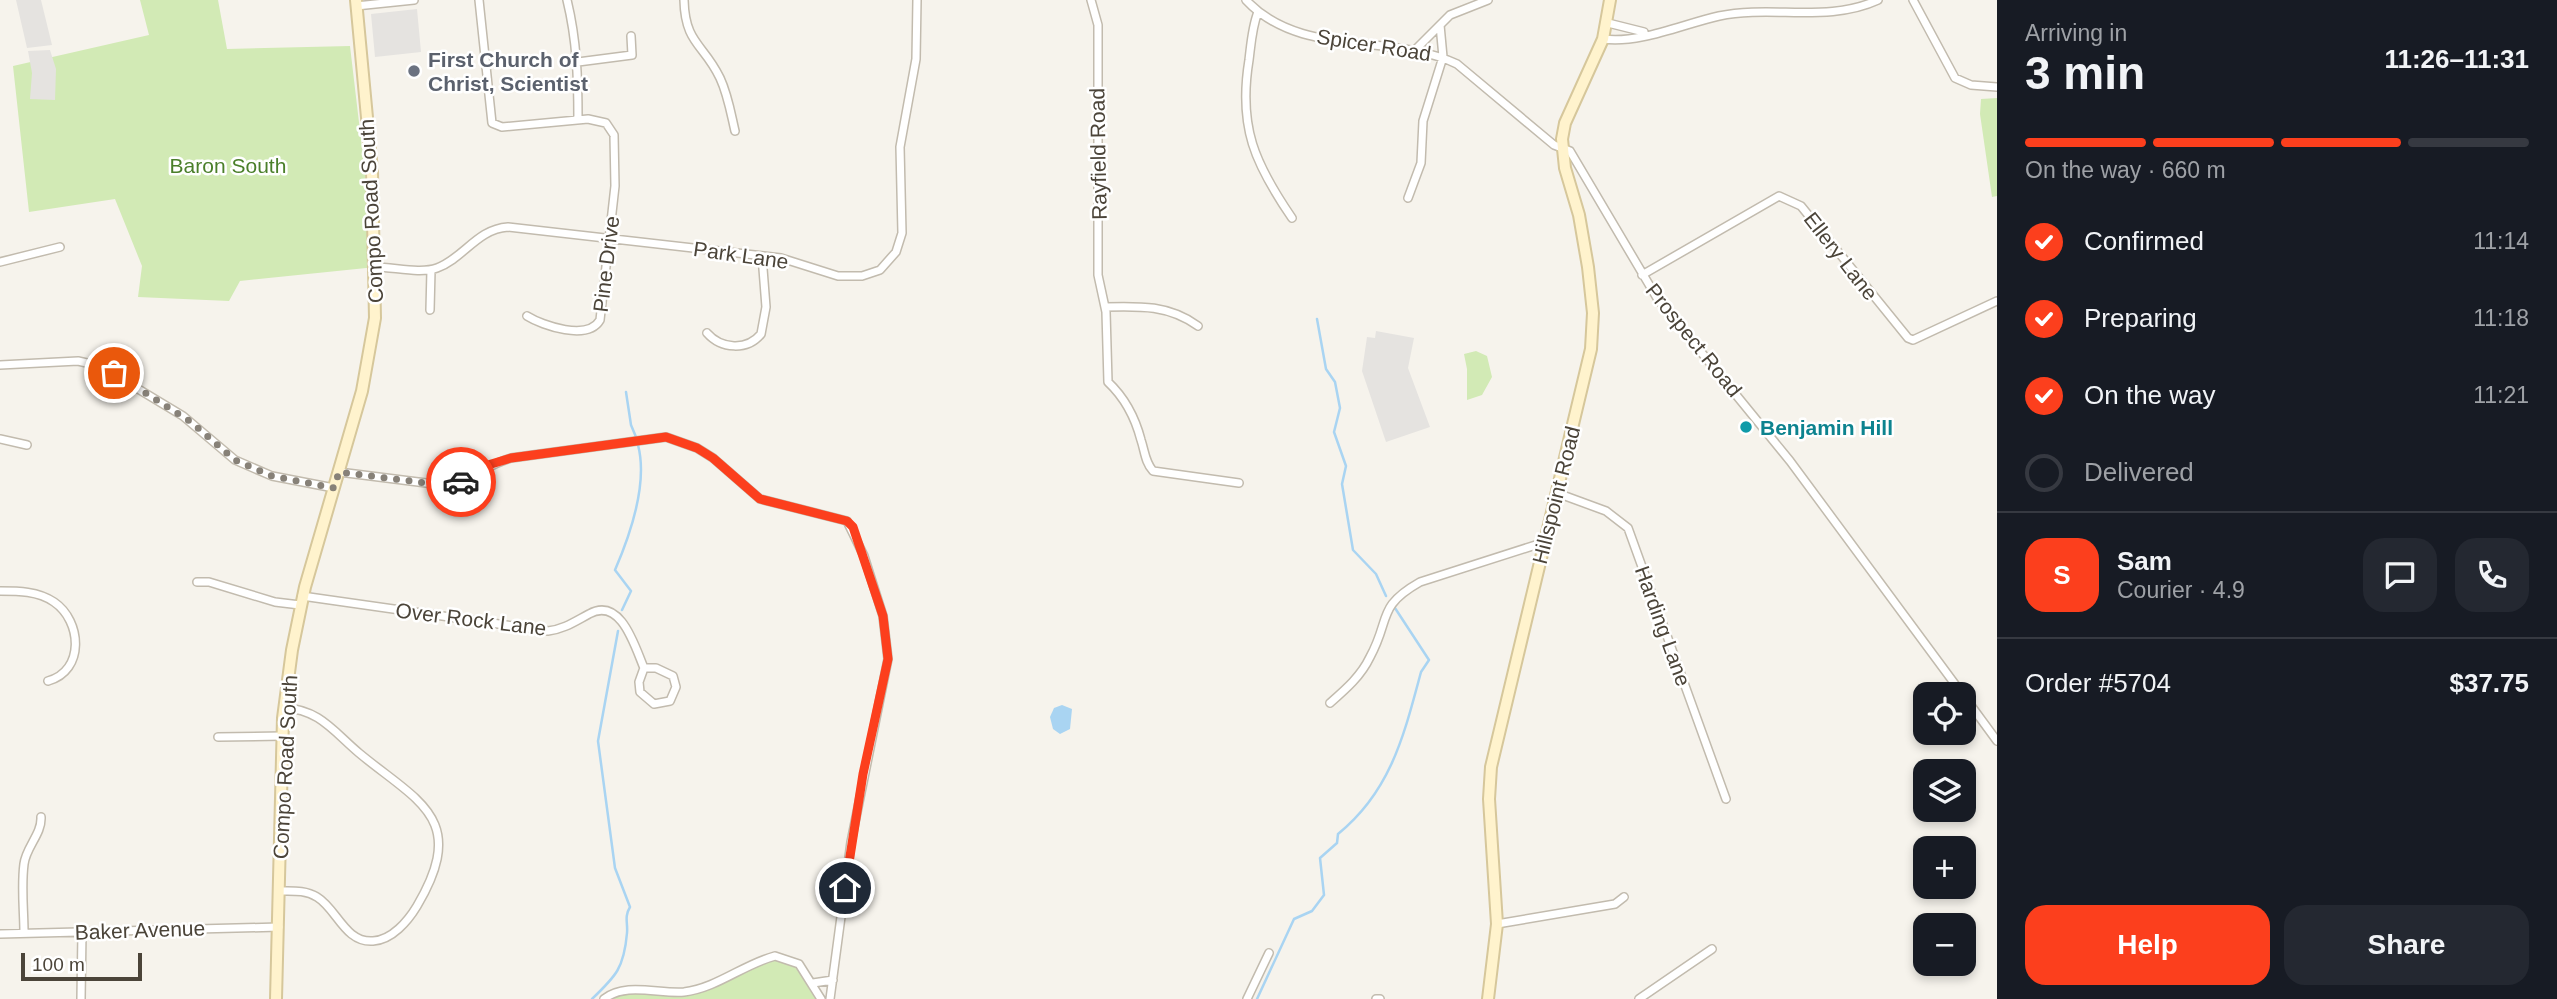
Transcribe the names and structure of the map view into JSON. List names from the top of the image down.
{
  "streets": {
    "street": [
      "Spicer Road",
      "Rayfield Road",
      "Compo Road South",
      "Park Lane",
      "Ellery Lane",
      "Pine Drive",
      "Prospect Road",
      "Hillspoint Road",
      "Over Rock Lane",
      "Harding Lane",
      "Baker Avenue"
    ]
  },
  "crossings": [
    ["Spicer Road", "Prospect Road"],
    ["Spicer Road", "Hillspoint Road"],
    ["Compo Road South", "Over Rock Lane"],
    ["Compo Road South", "Baker Avenue"],
    ["Park Lane", "Pine Drive"],
    ["Ellery Lane", "Prospect Road"],
    ["Prospect Road", "Hillspoint Road"],
    ["Hillspoint Road", "Harding Lane"]
  ],
  "parks": ["Baron South"],
  "places": ["First Church of Christ, Scientist", "Benjamin Hill"],
  "scale_bar": "100 m",
  "page": {
    "heading": ["3 min", "Arriving in", "11:26–11:31"],
    "panel": [
      "Sam",
      "Courier · 4.9",
      "Order #5704",
      "$37.75"
    ],
    "bar": "On the way · 660 m",
    "list": [
      ["Confirmed", "11:14"],
      ["Preparing", "11:18"],
      ["On the way", "11:21"],
      "Delivered"
    ],
    "round": "S",
    "map_buttons": ["+", "−"],
    "buttons": ["Help", "Share"],
    "scale": "100 m"
  }
}
